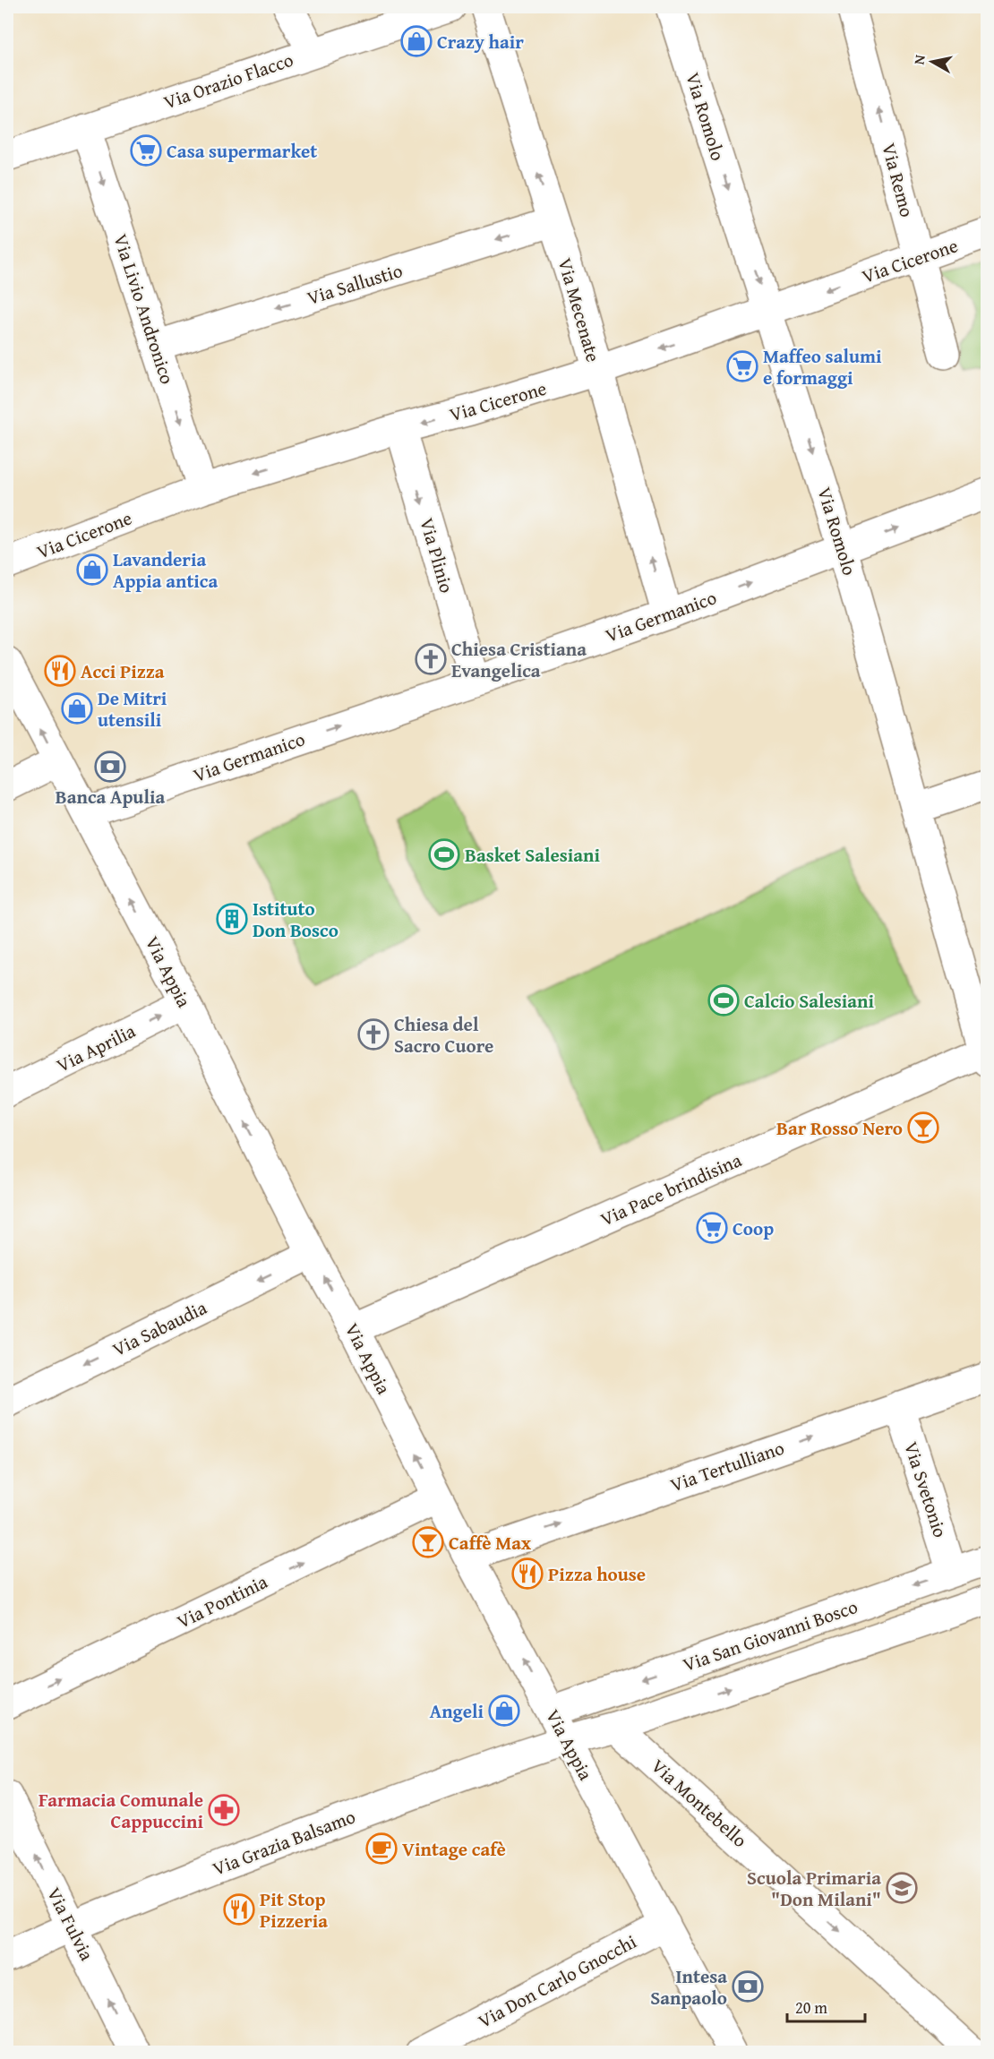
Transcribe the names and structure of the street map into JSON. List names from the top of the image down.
{
  "streets": {
    "street": [
      "Via Orazio Flacco",
      "Via Romolo",
      "Via Remo",
      "Via Cicerone",
      "Via Sallustio",
      "Via Livio Andronico",
      "Via Mecenate",
      "Via Plinio",
      "Via Germanico",
      "Via Appia",
      "Via Aprilia",
      "Via Pace brindisina",
      "Via Sabaudia",
      "Via Tertulliano",
      "Via Svetonio",
      "Via Pontinia",
      "Via San Giovanni Bosco",
      "Via Montebello",
      "Via Grazia Balsamo",
      "Via Fulvia",
      "Via Don Carlo Gnocchi"
    ]
  },
  "crossings": [
    ["Via Orazio Flacco", "Via Livio Andronico"],
    ["Via Romolo", "Via Cicerone"],
    ["Via Romolo", "Via Germanico"],
    ["Via Romolo", "Via Pace brindisina"],
    ["Via Remo", "Via Cicerone"],
    ["Via Cicerone", "Via Livio Andronico"],
    ["Via Cicerone", "Via Mecenate"],
    ["Via Cicerone", "Via Plinio"],
    ["Via Sallustio", "Via Livio Andronico"],
    ["Via Sallustio", "Via Mecenate"],
    ["Via Mecenate", "Via Germanico"],
    ["Via Plinio", "Via Germanico"],
    ["Via Germanico", "Via Appia"],
    ["Via Appia", "Via Aprilia"],
    ["Via Appia", "Via Pace brindisina"],
    ["Via Appia", "Via Sabaudia"],
    ["Via Appia", "Via Tertulliano"],
    ["Via Appia", "Via Pontinia"],
    ["Via Appia", "Via San Giovanni Bosco"],
    ["Via Appia", "Via Grazia Balsamo"],
    ["Via Appia", "Via Don Carlo Gnocchi"],
    ["Via Tertulliano", "Via Svetonio"],
    ["Via Svetonio", "Via San Giovanni Bosco"],
    ["Via San Giovanni Bosco", "Via Montebello"],
    ["Via San Giovanni Bosco", "Via Grazia Balsamo"],
    ["Via Grazia Balsamo", "Via Fulvia"]
  ],
  "one_way": [
    "Via Romolo",
    "Via Remo",
    "Via Cicerone",
    "Via Sallustio",
    "Via Livio Andronico",
    "Via Mecenate",
    "Via Plinio",
    "Via Germanico",
    "Via Appia",
    "Via Aprilia",
    "Via Sabaudia",
    "Via Tertulliano",
    "Via Pontinia",
    "Via Montebello",
    "Via Fulvia"
  ],
  "places": {
    "shop": [
      "Crazy hair",
      "Lavanderia Appia antica",
      "De Mitri utensili",
      "Angeli"
    ],
    "supermarket": ["Casa supermarket", "Maffeo salumi e formaggi", "Coop"],
    "church": ["Chiesa Cristiana Evangelica", "Chiesa del Sacro Cuore"],
    "restaurant": ["Acci Pizza", "Pizza house", "Pit Stop Pizzeria"],
    "bank": ["Banca Apulia", "Intesa Sanpaolo"],
    "sports": ["Basket Salesiani", "Calcio Salesiani"],
    "building": ["Istituto Don Bosco"],
    "bar": ["Bar Rosso Nero", "Caffè Max"],
    "pharmacy": ["Farmacia Comunale Cappuccini"],
    "cafe": ["Vintage cafè"],
    "school or university": ["Scuola Primaria \"Don Milani\""]
  },
  "scale_bar": "20 m",
  "north": "left"
}
